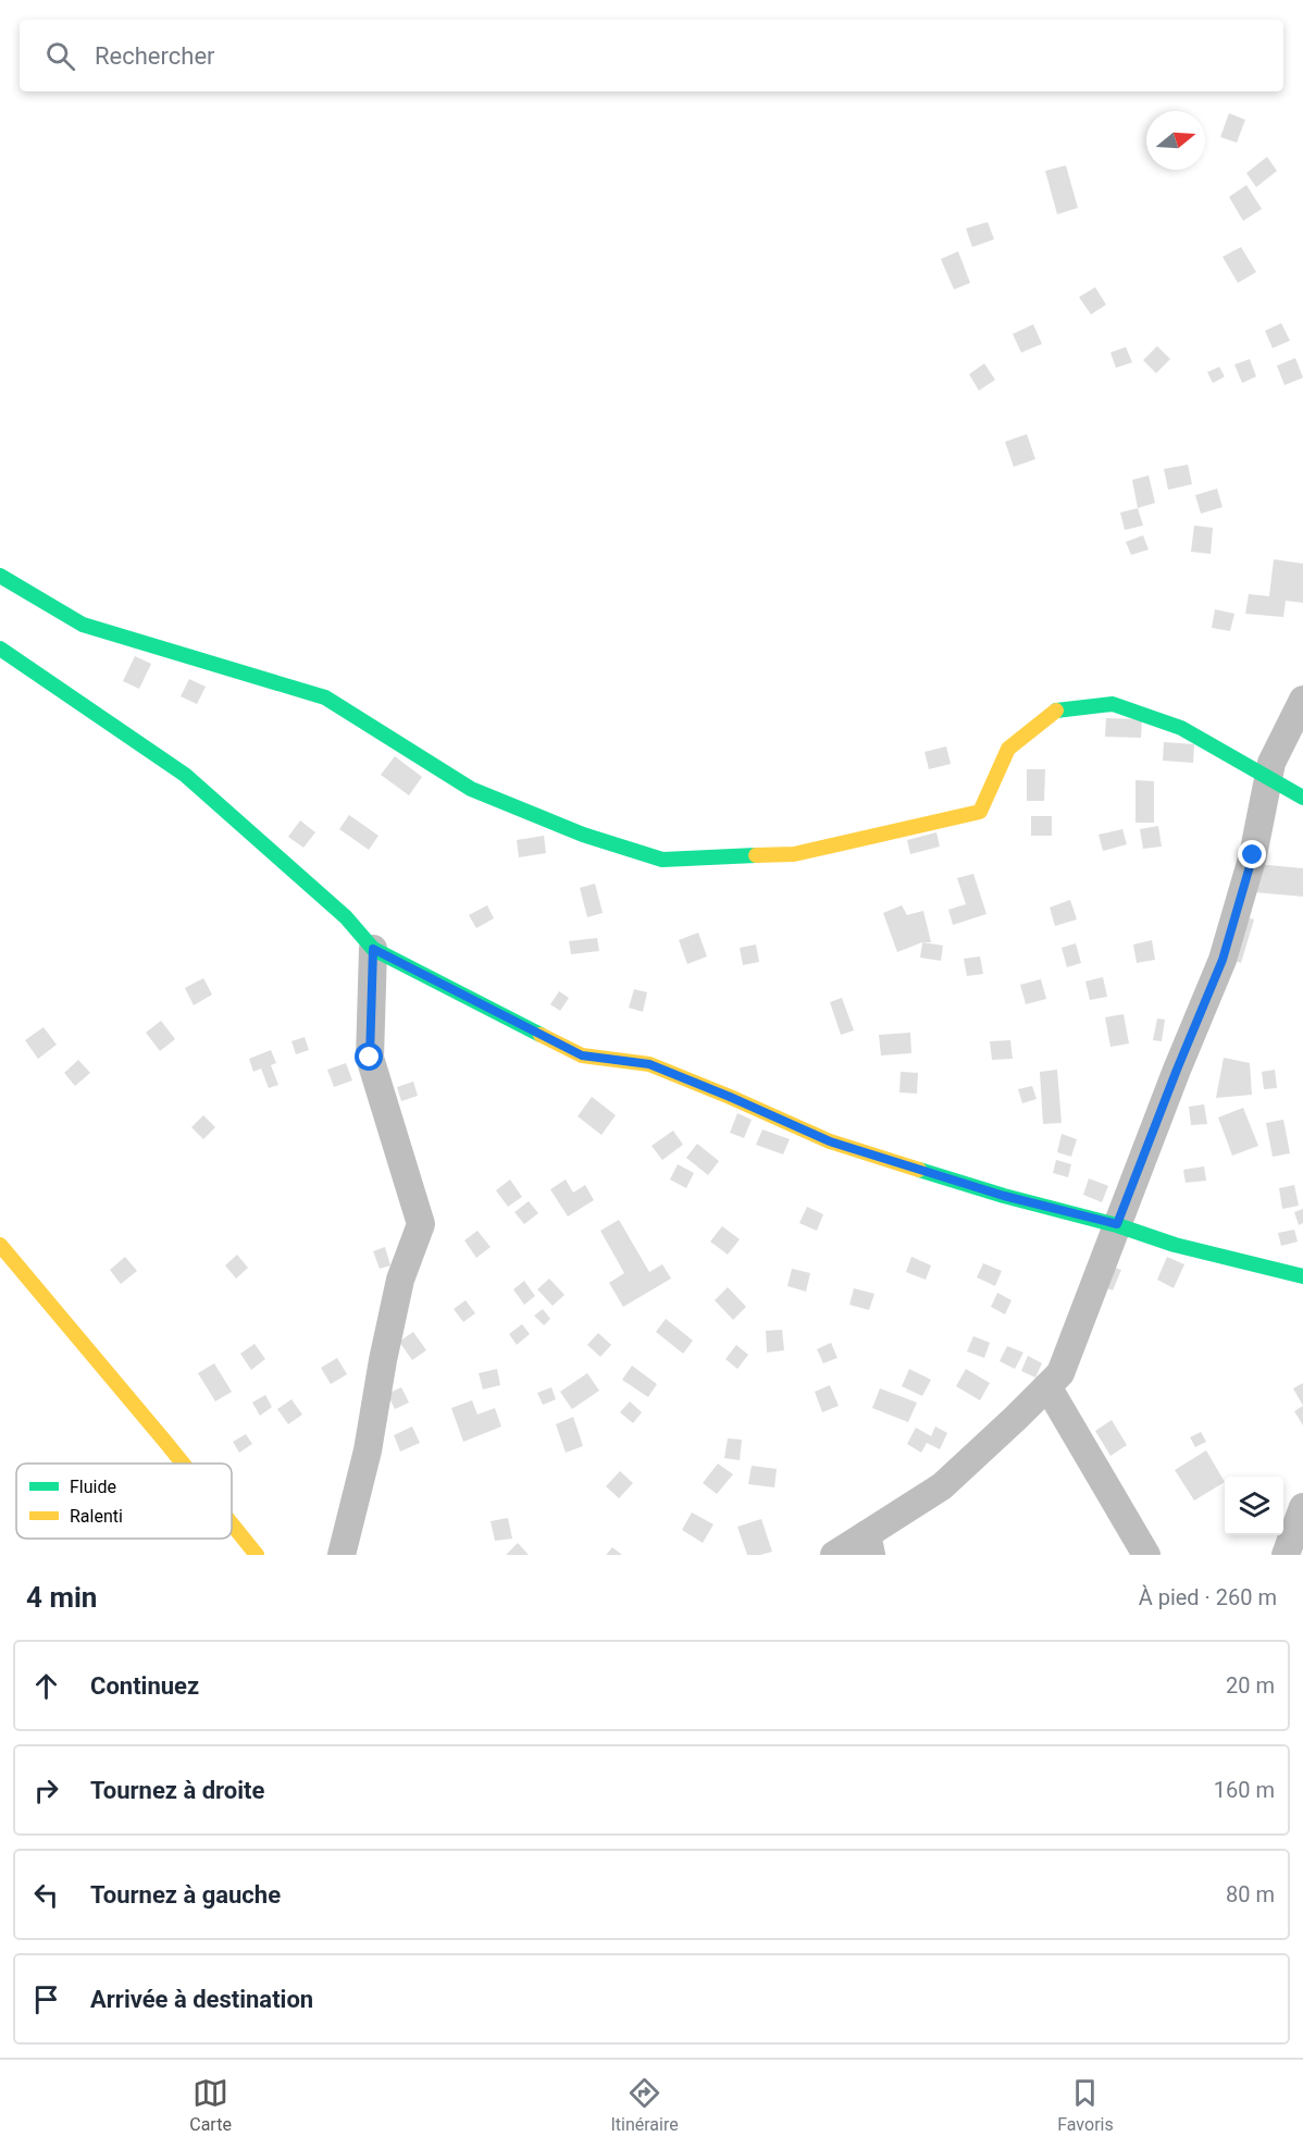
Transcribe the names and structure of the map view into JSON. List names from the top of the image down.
{
  "legend": ["Fluide", "Ralenti"],
  "north": "right",
  "page": {
    "search": "Rechercher",
    "heading": ["4 min", "À pied · 260 m"],
    "list": [
      ["Continuez", "20 m"],
      ["Tournez à droite", "160 m"],
      ["Tournez à gauche", "80 m"],
      "Arrivée à destination"
    ],
    "nav": ["Carte", "Itinéraire", "Favoris"]
  }
}
